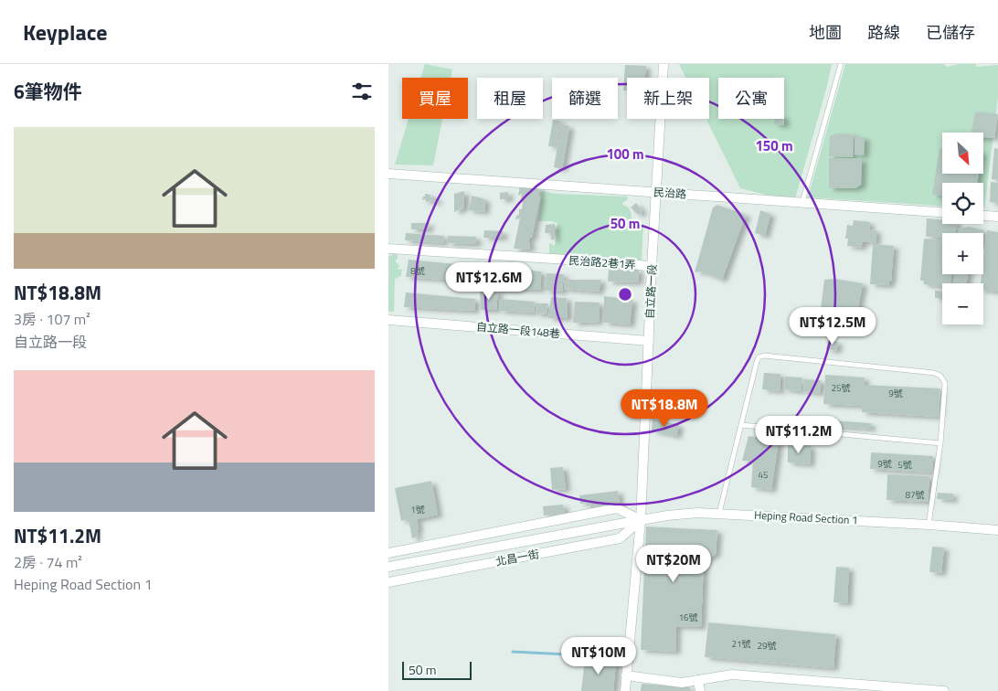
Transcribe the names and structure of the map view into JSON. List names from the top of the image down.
{
  "streets": {
    "street": [
      "民治路",
      "民治路2巷1弄",
      "自立路一段",
      "自立路一段148巷",
      "Heping Road Section 1",
      "北昌一街"
    ]
  },
  "crossings": [
    ["民治路", "自立路一段"],
    ["民治路2巷1弄", "自立路一段"],
    ["自立路一段", "自立路一段148巷"],
    ["自立路一段", "Heping Road Section 1"],
    ["自立路一段", "北昌一街"],
    ["Heping Road Section 1", "北昌一街"]
  ],
  "house_numbers": [
    "8號",
    "25號",
    "9號",
    "9號",
    "5號",
    "45",
    "87號",
    "1號",
    "16號",
    "21號",
    "29號"
  ],
  "scale_bar": "50 m",
  "north": "bottom right",
  "page": {
    "header": "Keyplace",
    "nav": ["地圖", "路線", "已儲存"],
    "heading": "6筆物件",
    "chip": [
      "買屋",
      "租屋",
      "篩選",
      "新上架",
      "公寓"
    ],
    "list": [
      {
        "name": "NT$18.8M",
        "note": "3房 · 107 m² · 自立路一段"
      },
      {
        "name": "NT$11.2M",
        "note": "2房 · 74 m² · Heping Road Section 1"
      }
    ],
    "map_buttons": ["+", "−"],
    "price": [
      "NT$12.6M",
      "NT$12.5M",
      "NT$18.8M",
      "NT$11.2M",
      "NT$20M",
      "NT$10M"
    ],
    "scale": "50 m"
  },
  "rings": ["150 m", "100 m", "50 m"]
}
